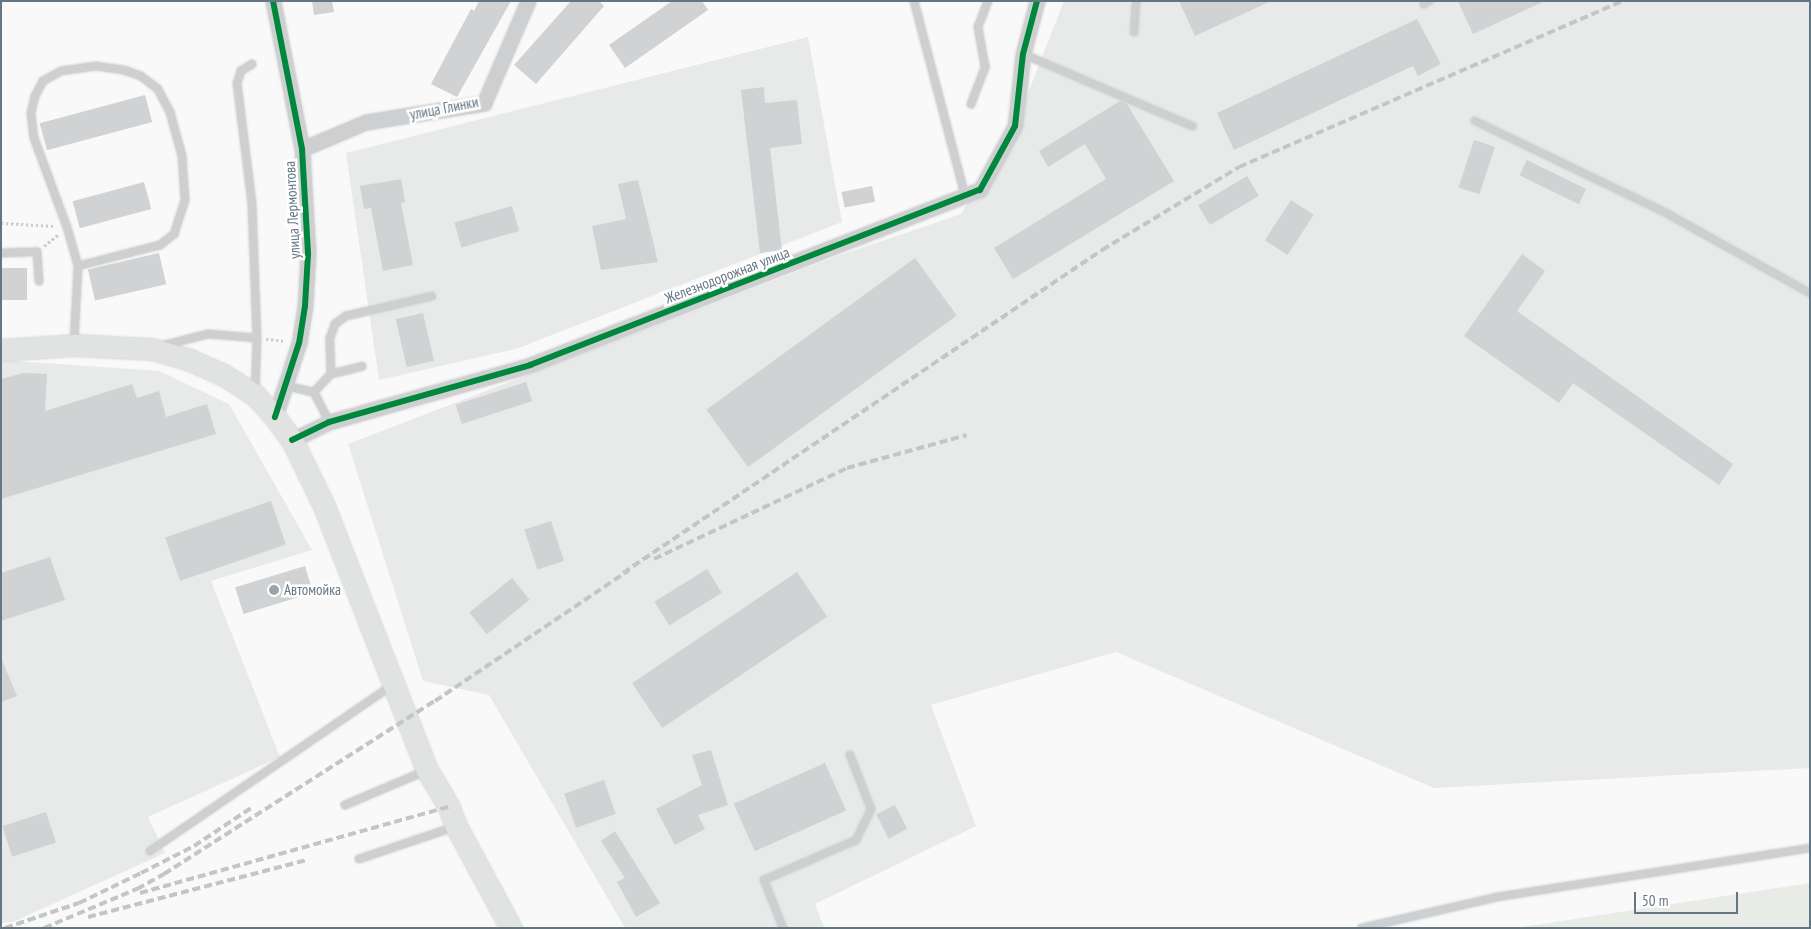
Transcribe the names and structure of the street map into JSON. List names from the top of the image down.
{
  "streets": {
    "street": ["улица Глинки", "улица Лермонтова", "Железнодорожная улица"]
  },
  "crossings": [
    ["улица Глинки", "улица Лермонтова"]
  ],
  "places": ["Автомойка"],
  "scale_bar": "50 m"
}
